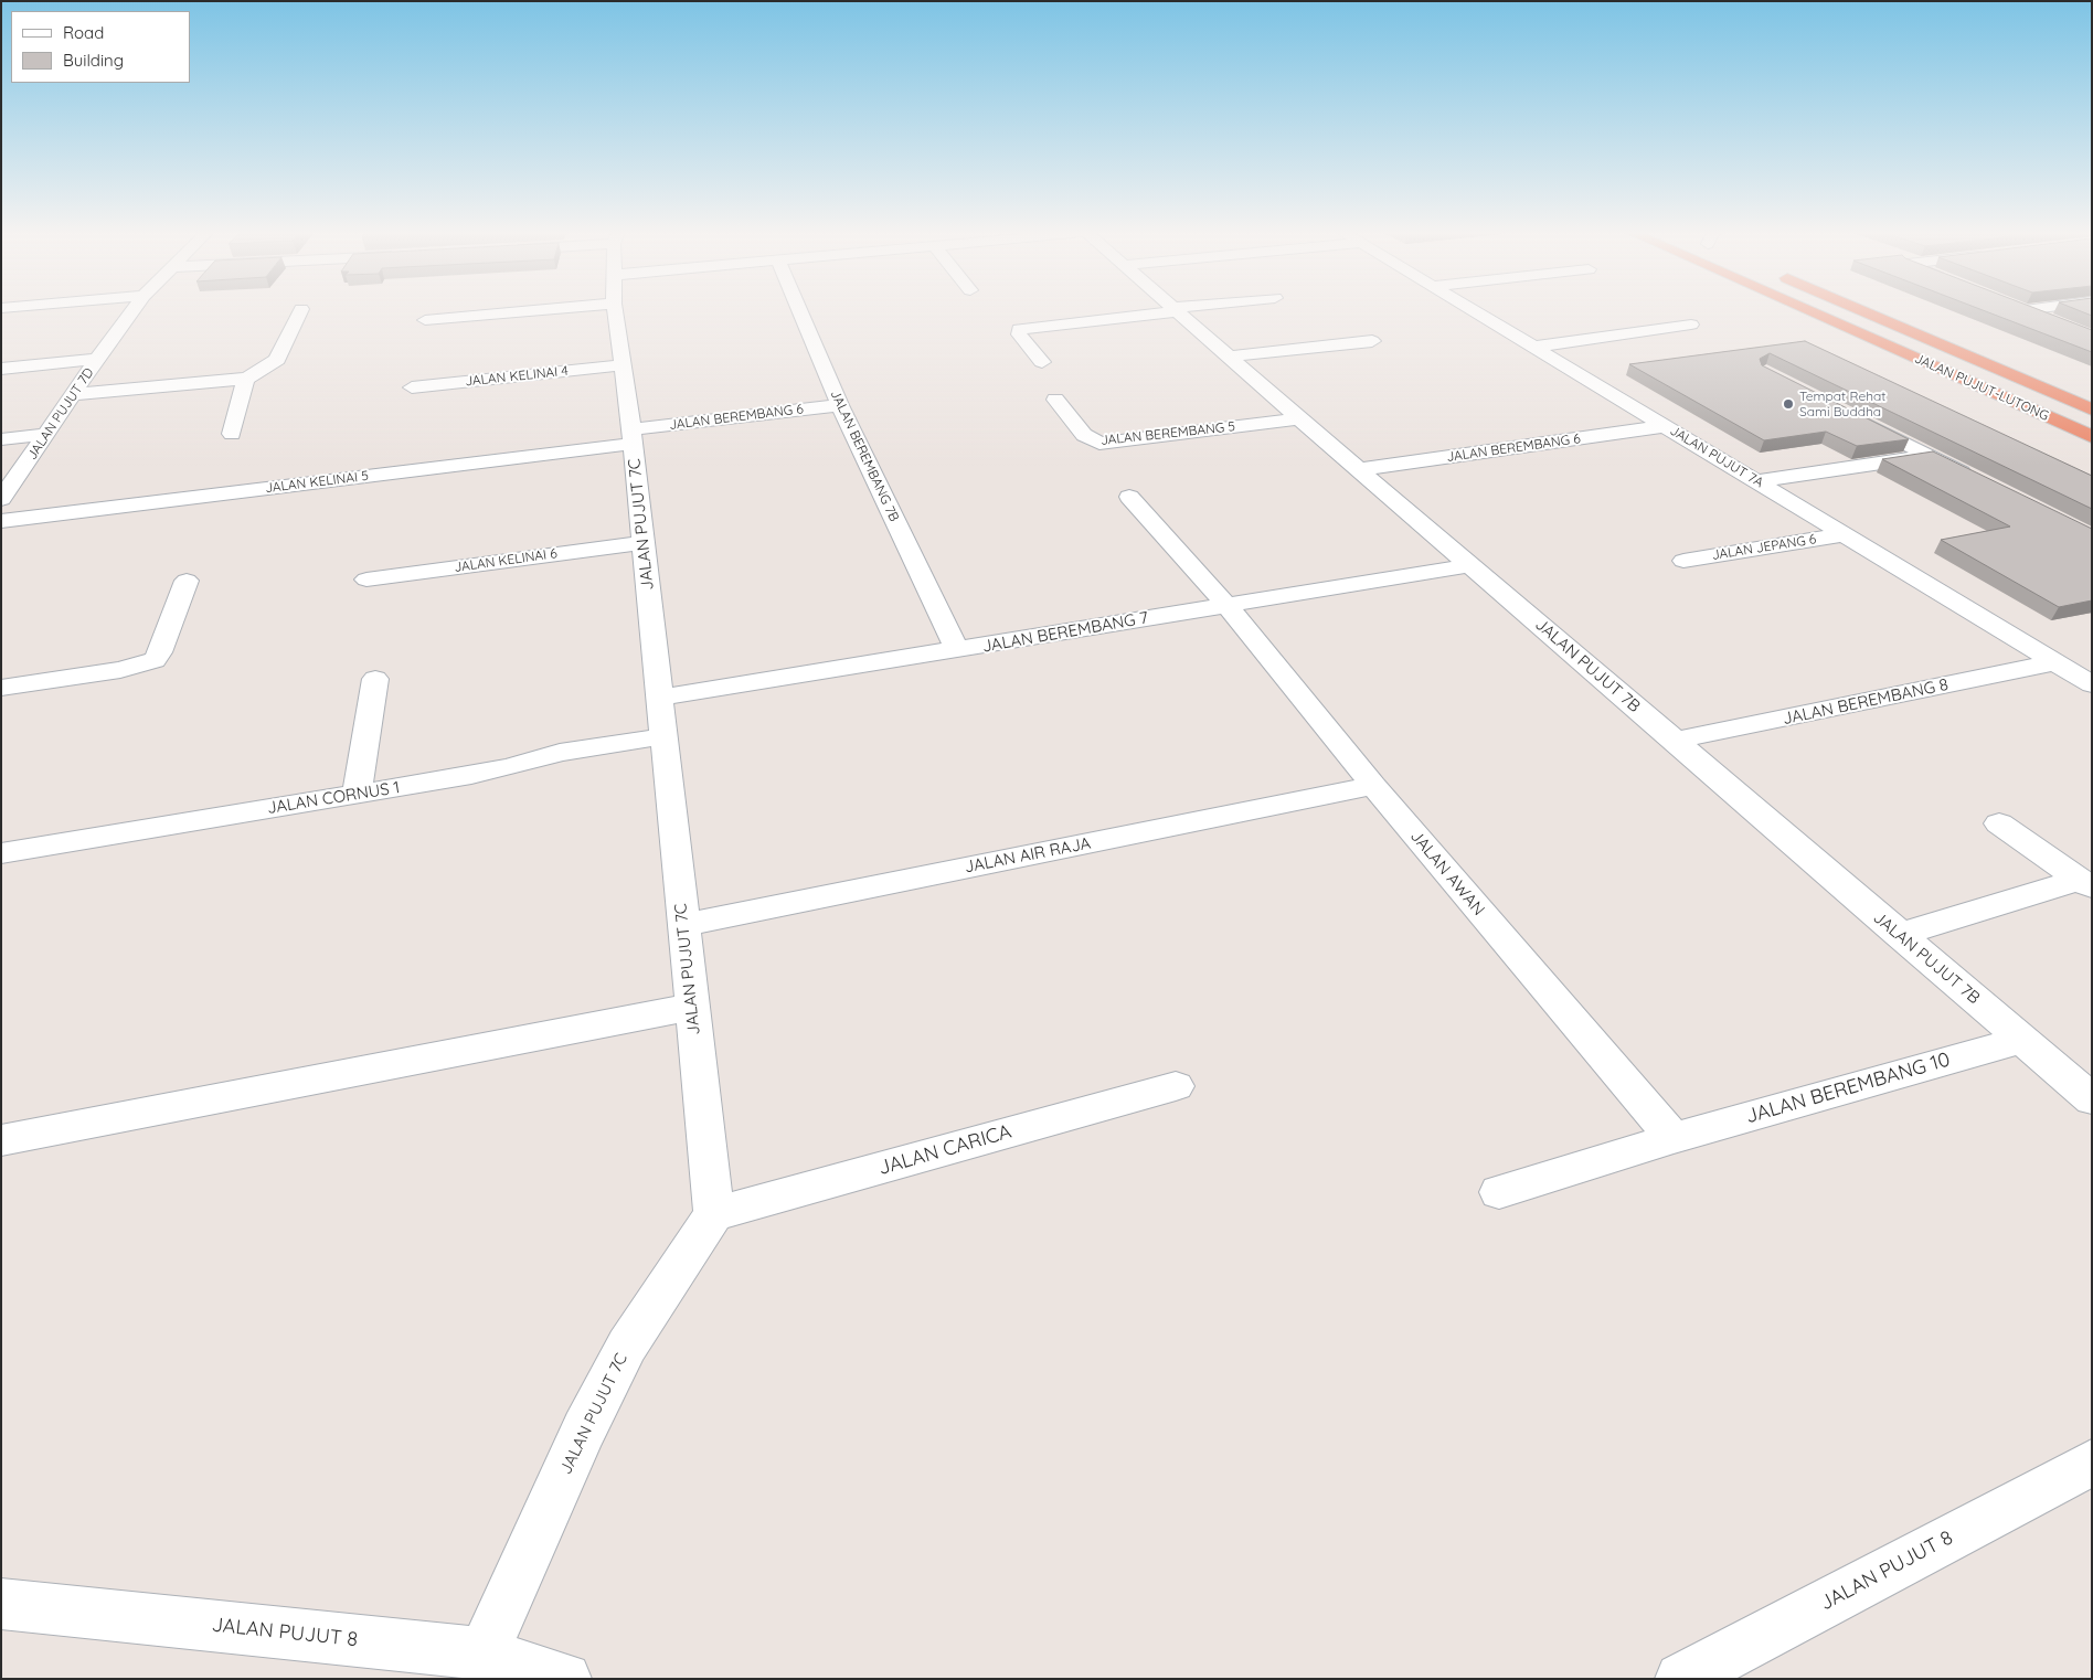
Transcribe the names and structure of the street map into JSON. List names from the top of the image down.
{
  "streets": {
    "highway": ["JALAN PUJUT-LUTONG"],
    "street": [
      "JALAN KELINAI 4",
      "JALAN PUJUT 7D",
      "JALAN BEREMBANG 6",
      "JALAN BEREMBANG 5",
      "JALAN BEREMBANG 7B",
      "JALAN PUJUT 7A",
      "JALAN KELINAI 5",
      "JALAN PUJUT 7C",
      "JALAN JEPANG 6",
      "JALAN KELINAI 6",
      "JALAN BEREMBANG 7",
      "JALAN PUJUT 7B",
      "JALAN BEREMBANG 8",
      "JALAN CORNUS 1",
      "JALAN AIR RAJA",
      "JALAN AWAN",
      "JALAN BEREMBANG 10",
      "JALAN CARICA",
      "JALAN PUJUT 8"
    ]
  },
  "crossings": [
    ["JALAN KELINAI 4", "JALAN PUJUT 7C"],
    ["JALAN BEREMBANG 6", "JALAN BEREMBANG 7B"],
    ["JALAN BEREMBANG 6", "JALAN PUJUT 7A"],
    ["JALAN BEREMBANG 6", "JALAN KELINAI 5"],
    ["JALAN BEREMBANG 6", "JALAN PUJUT 7C"],
    ["JALAN BEREMBANG 6", "JALAN PUJUT 7B"],
    ["JALAN BEREMBANG 5", "JALAN PUJUT 7B"],
    ["JALAN BEREMBANG 7B", "JALAN BEREMBANG 7"],
    ["JALAN PUJUT 7A", "JALAN JEPANG 6"],
    ["JALAN PUJUT 7A", "JALAN BEREMBANG 8"],
    ["JALAN KELINAI 5", "JALAN PUJUT 7C"],
    ["JALAN PUJUT 7C", "JALAN KELINAI 6"],
    ["JALAN PUJUT 7C", "JALAN BEREMBANG 7"],
    ["JALAN PUJUT 7C", "JALAN CORNUS 1"],
    ["JALAN PUJUT 7C", "JALAN AIR RAJA"],
    ["JALAN PUJUT 7C", "JALAN CARICA"],
    ["JALAN PUJUT 7C", "JALAN PUJUT 8"],
    ["JALAN BEREMBANG 7", "JALAN PUJUT 7B"],
    ["JALAN BEREMBANG 7", "JALAN AWAN"],
    ["JALAN PUJUT 7B", "JALAN BEREMBANG 8"],
    ["JALAN PUJUT 7B", "JALAN BEREMBANG 10"],
    ["JALAN AIR RAJA", "JALAN AWAN"],
    ["JALAN AWAN", "JALAN BEREMBANG 10"]
  ],
  "places": ["Tempat Rehat Sami Buddha"],
  "legend": ["Road", "Building"]
}
